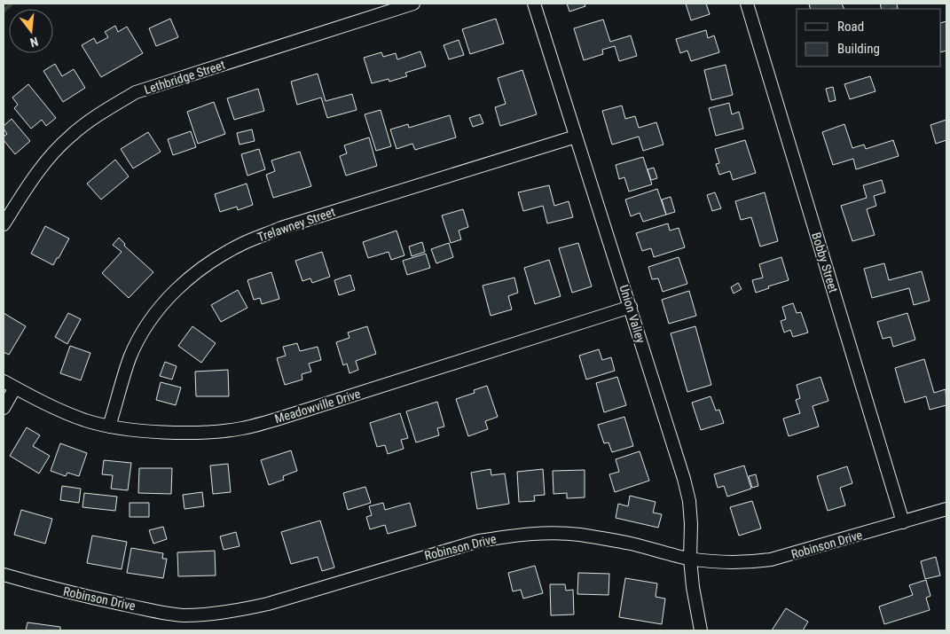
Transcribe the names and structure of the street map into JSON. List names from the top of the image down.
{
  "streets": {
    "street": [
      "Lethbridge Street",
      "Trelawney Street",
      "Bobby Street",
      "Union Valley",
      "Meadowville Drive",
      "Robinson Drive"
    ]
  },
  "crossings": [
    ["Trelawney Street", "Union Valley"],
    ["Trelawney Street", "Meadowville Drive"],
    ["Bobby Street", "Robinson Drive"],
    ["Union Valley", "Meadowville Drive"],
    ["Union Valley", "Robinson Drive"]
  ],
  "legend": ["Road", "Building"],
  "north": "bottom"
}
